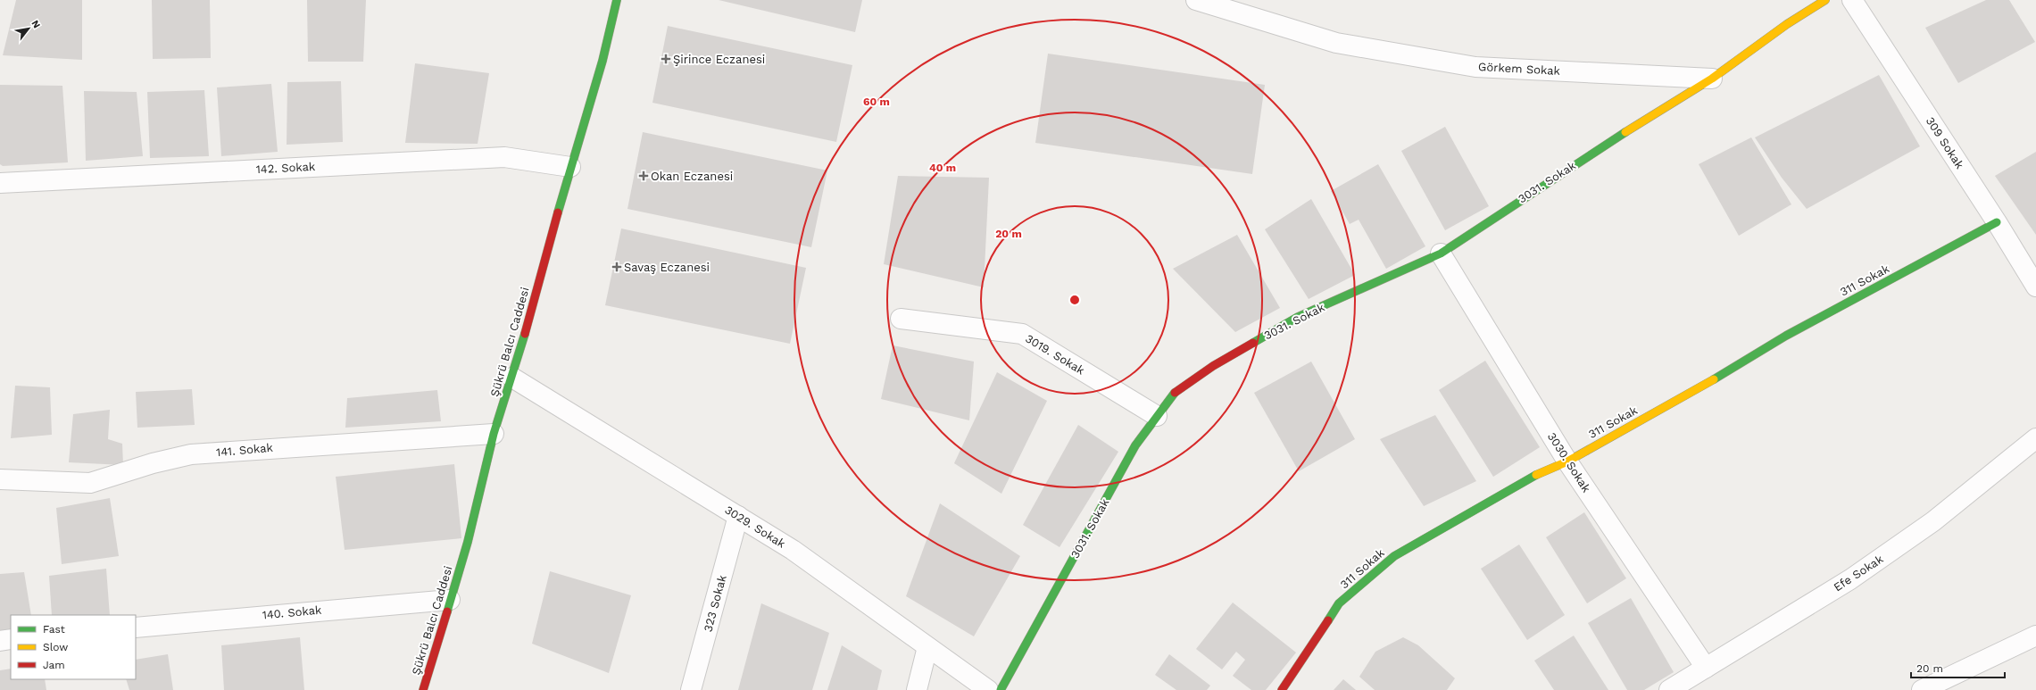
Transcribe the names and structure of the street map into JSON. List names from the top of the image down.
{
  "streets": {
    "street": [
      "Görkem Sokak",
      "309 Sokak",
      "142. Sokak",
      "3031. Sokak",
      "311 Sokak",
      "Şükrü Balcı Caddesi",
      "3019. Sokak",
      "141. Sokak",
      "3030. Sokak",
      "3029. Sokak",
      "Efe Sokak",
      "323 Sokak",
      "140. Sokak"
    ]
  },
  "crossings": [
    ["Görkem Sokak", "3031. Sokak"],
    ["309 Sokak", "311 Sokak"],
    ["142. Sokak", "Şükrü Balcı Caddesi"],
    ["3031. Sokak", "3019. Sokak"],
    ["3031. Sokak", "3030. Sokak"],
    ["311 Sokak", "3030. Sokak"],
    ["Şükrü Balcı Caddesi", "141. Sokak"],
    ["Şükrü Balcı Caddesi", "3029. Sokak"],
    ["Şükrü Balcı Caddesi", "140. Sokak"],
    ["3030. Sokak", "Efe Sokak"],
    ["3029. Sokak", "323 Sokak"]
  ],
  "places": {
    "health": ["Şirince Eczanesi", "Okan Eczanesi", "Savaş Eczanesi"]
  },
  "legend": ["Fast", "Slow", "Jam"],
  "scale_bar": "20 m",
  "north": "top right",
  "rings": ["60 m", "40 m", "20 m"]
}
